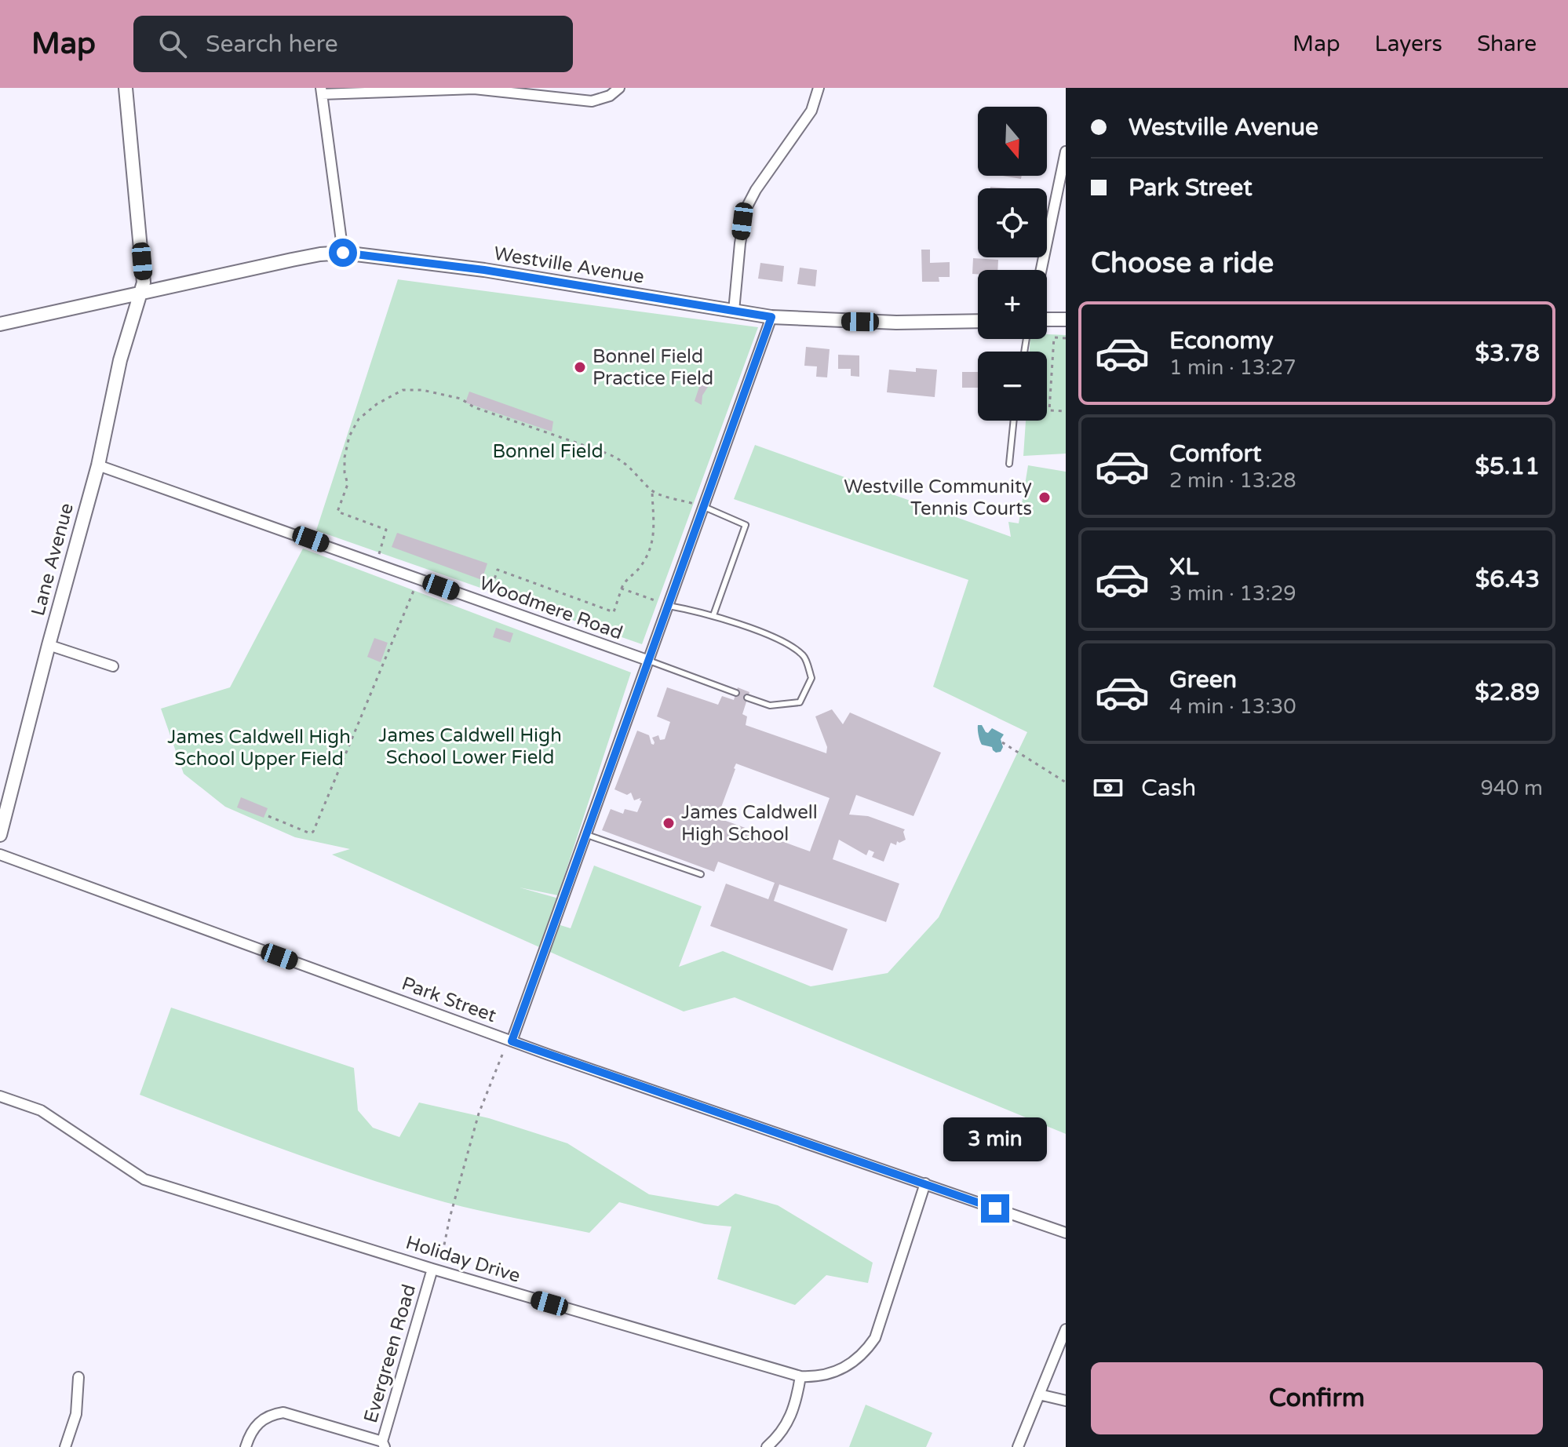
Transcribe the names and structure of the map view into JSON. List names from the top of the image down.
{
  "streets": {
    "street": [
      "Westville Avenue",
      "Lane Avenue",
      "Woodmere Road",
      "Park Street",
      "Holiday Drive",
      "Evergreen Road"
    ]
  },
  "crossings": [
    ["Westville Avenue", "Lane Avenue"],
    ["Lane Avenue", "Woodmere Road"],
    ["Park Street", "Holiday Drive"],
    ["Holiday Drive", "Evergreen Road"]
  ],
  "parks": ["Bonnel Field", "James Caldwell High School Lower Field", "James Caldwell High School Upper Field"],
  "places": ["Bonnel Field Practice Field", "Westville Community Tennis Courts", "James Caldwell High School"],
  "north": "bottom",
  "page": {
    "header": "Map",
    "search": "Search here",
    "nav": ["Map", "Layers", "Share"],
    "banner": ["Westville Avenue", "Park Street"],
    "map_buttons": ["+", "−"],
    "heading": "Choose a ride",
    "list": [
      {
        "name": "Economy",
        "note": "1 min · 13:27",
        "value": "$3.78"
      },
      {
        "name": "Comfort",
        "note": "2 min · 13:28",
        "value": "$5.11"
      },
      {
        "name": "XL",
        "note": "3 min · 13:29",
        "value": "$6.43"
      },
      {
        "name": "Green",
        "note": "4 min · 13:30",
        "value": "$2.89"
      }
    ],
    "pay": ["Cash", "940 m"],
    "bubble": "3 min",
    "buttons": "Confirm"
  }
}
